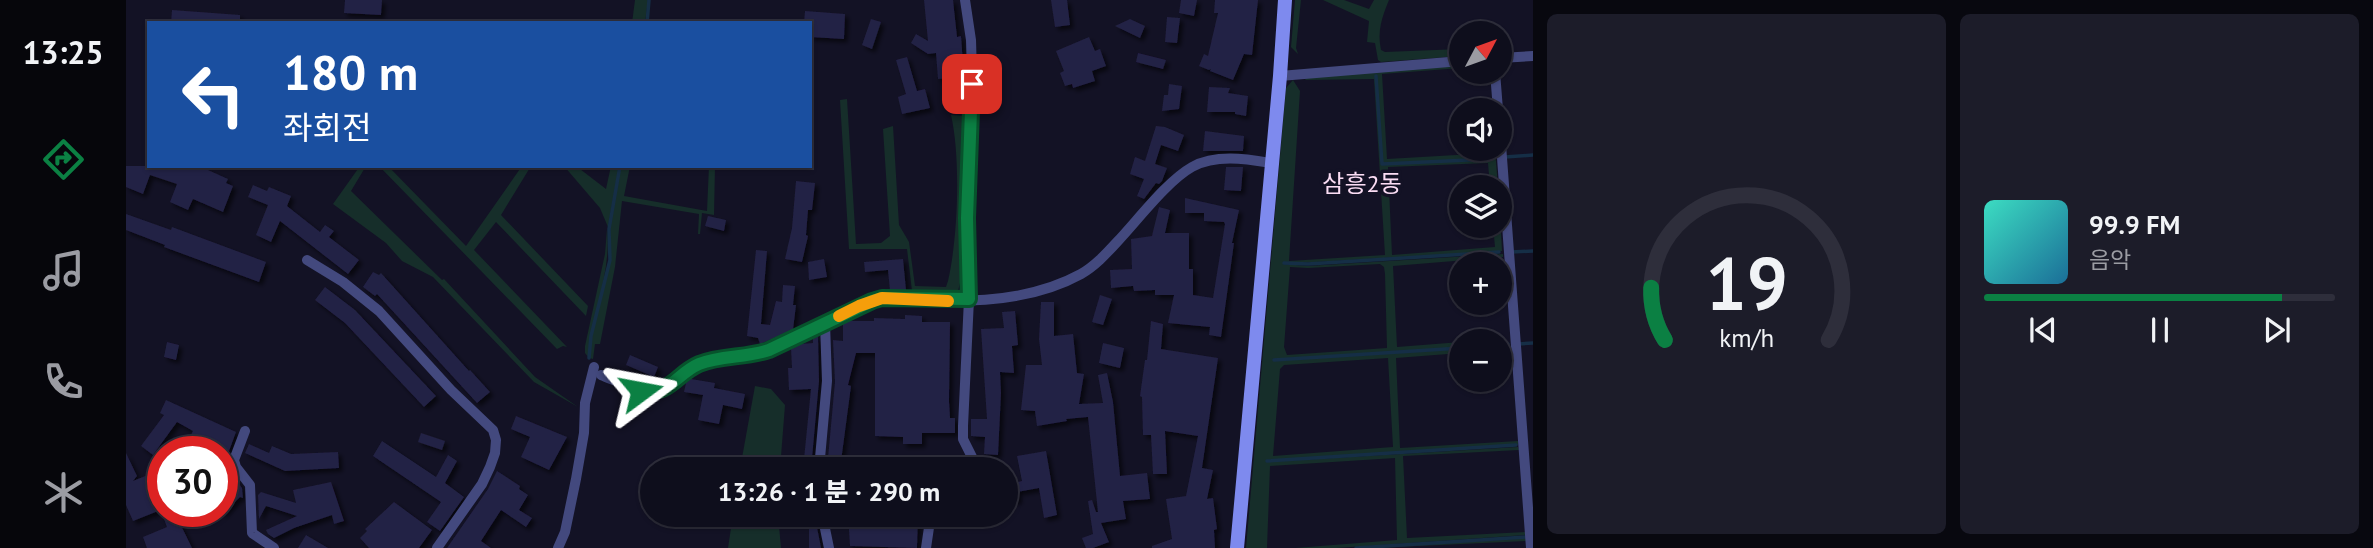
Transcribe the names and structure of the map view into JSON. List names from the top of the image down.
{
  "districts": ["삼흥2동"],
  "north": "top right",
  "page": {
    "tabs": "13:25",
    "map_buttons": ["+", "−"],
    "turn": ["180 m", "좌회전"],
    "song": ["99.9 FM", "음악"],
    "limit": "30",
    "trip": "13:26 · 1 분 · 290 m",
    "gauge": ["19", "km/h"]
  }
}
